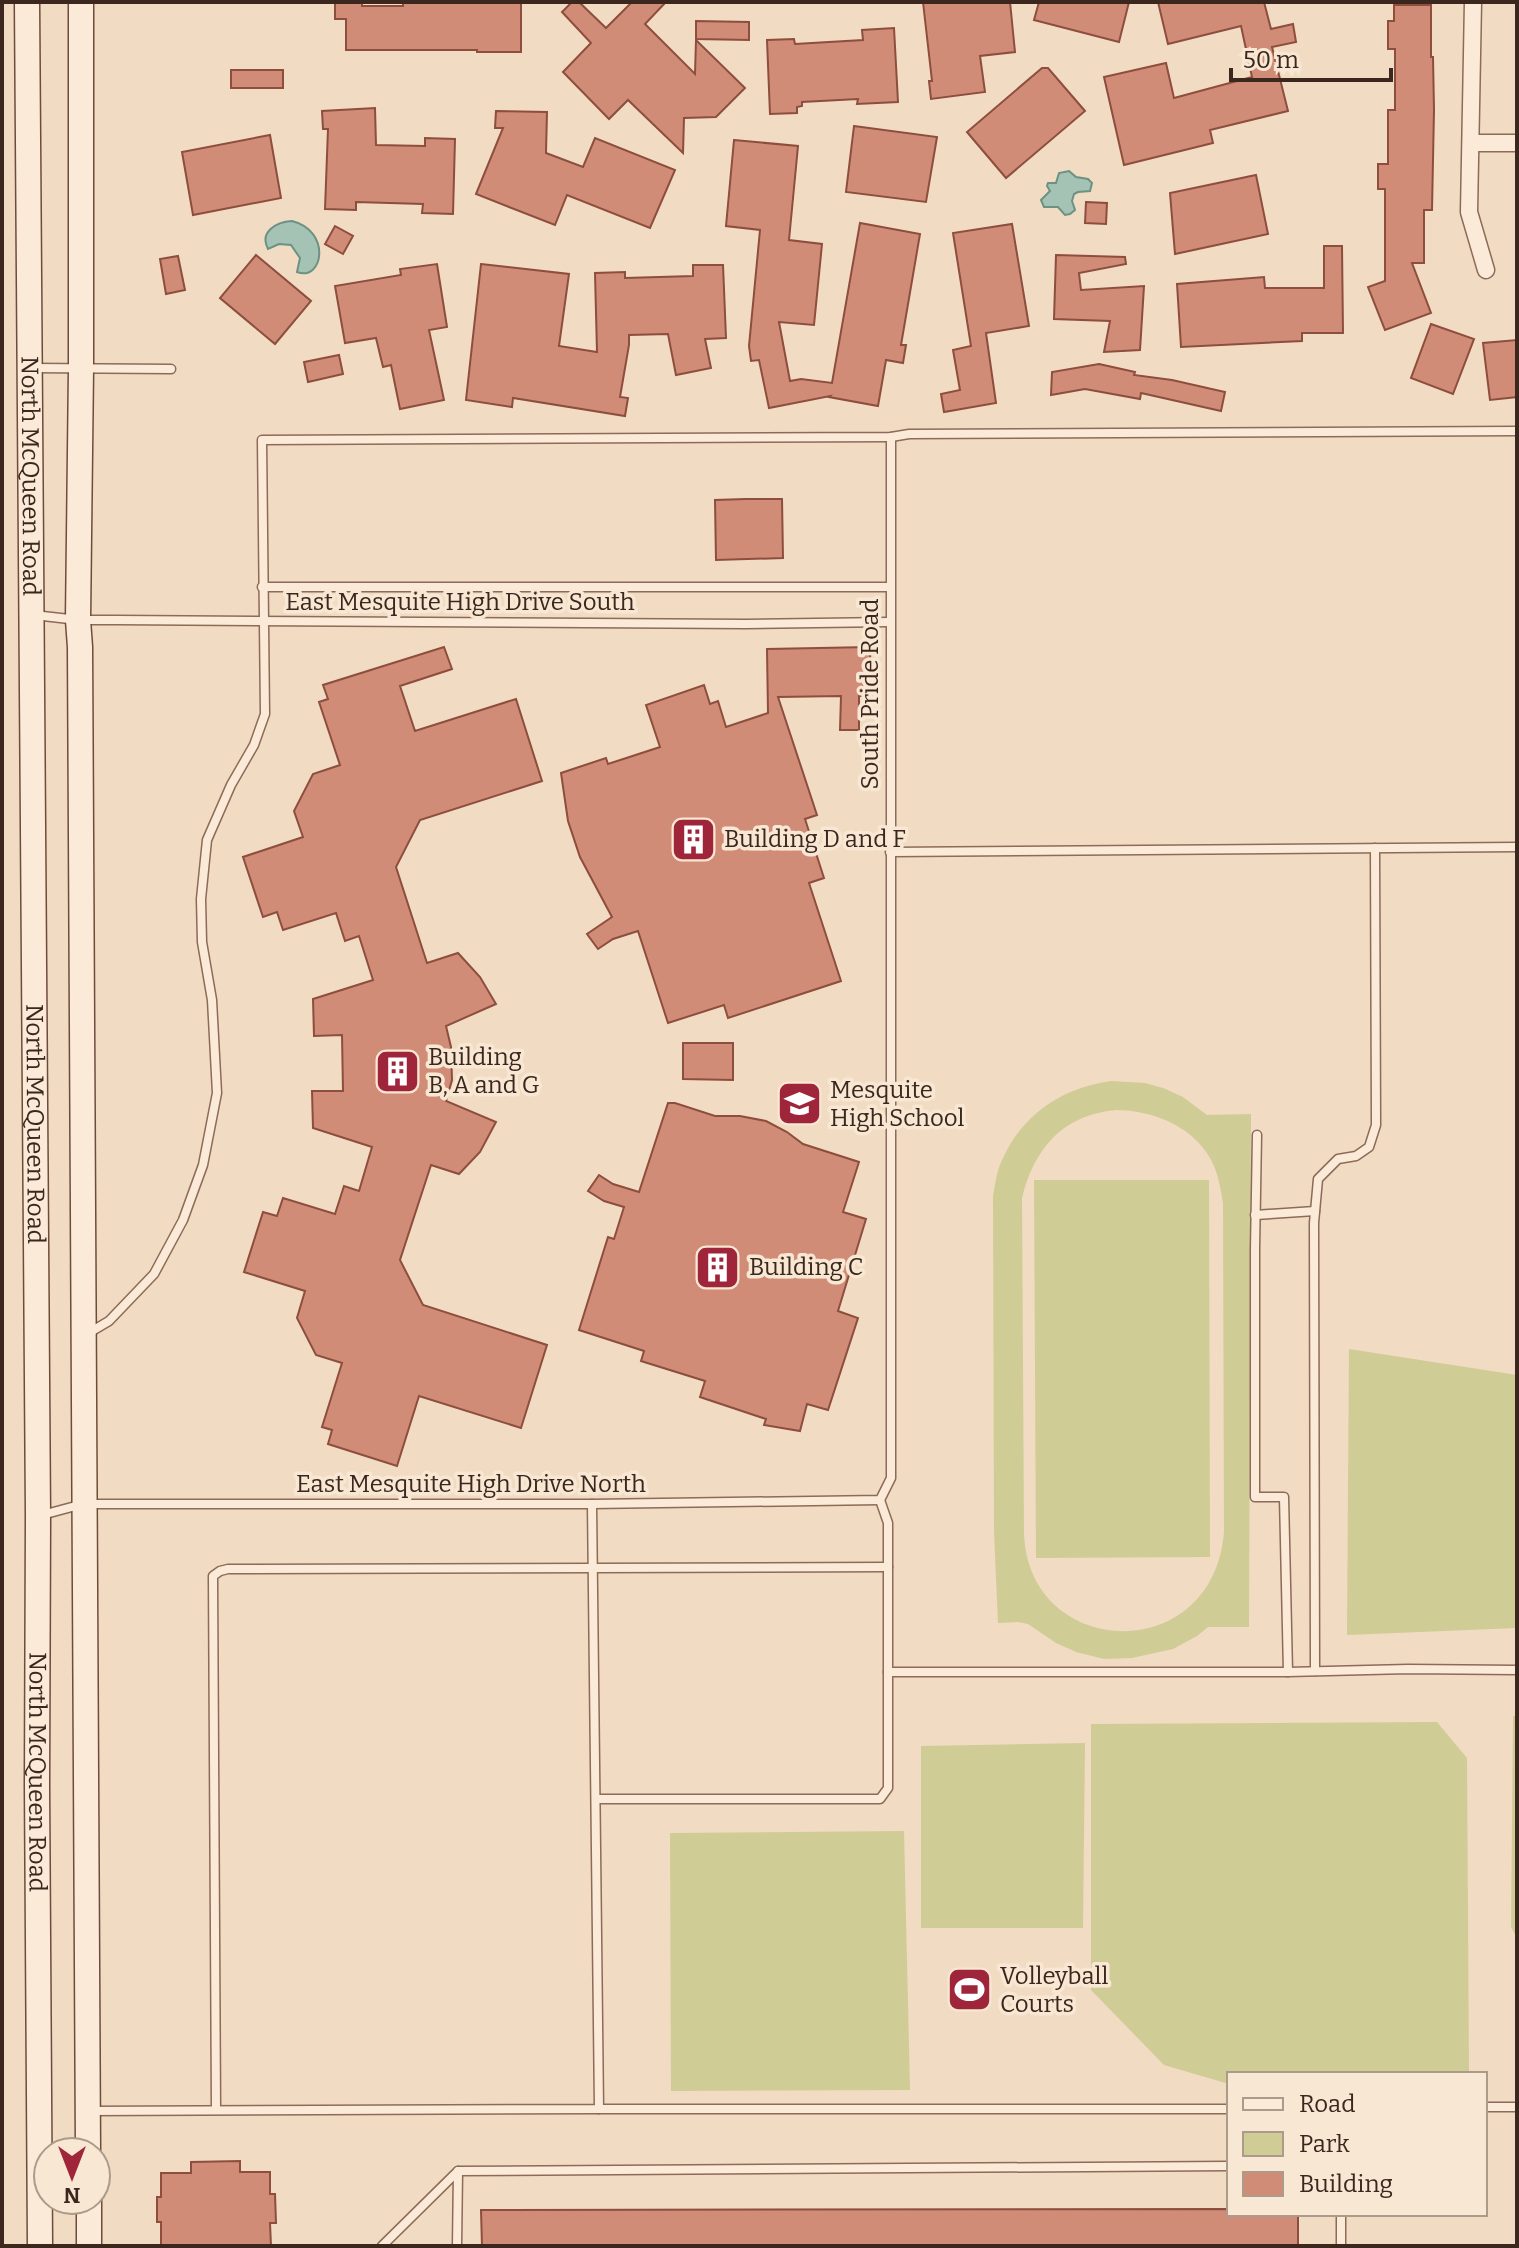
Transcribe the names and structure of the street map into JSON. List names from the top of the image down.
{
  "streets": {
    "main road": ["North McQueen Road"],
    "lane": ["East Mesquite High Drive South", "South Pride Road", "East Mesquite High Drive North"]
  },
  "crossings": [
    ["North McQueen Road", "East Mesquite High Drive South"],
    ["North McQueen Road", "East Mesquite High Drive North"],
    ["East Mesquite High Drive South", "South Pride Road"],
    ["South Pride Road", "East Mesquite High Drive North"]
  ],
  "places": {
    "building": ["Building D and F", "Building B, A and G", "Building C"],
    "school or university": ["Mesquite High School"],
    "sports": ["Volleyball Courts"]
  },
  "legend": ["Road", "Park", "Building"],
  "scale_bar": "50 m",
  "north": "bottom"
}
